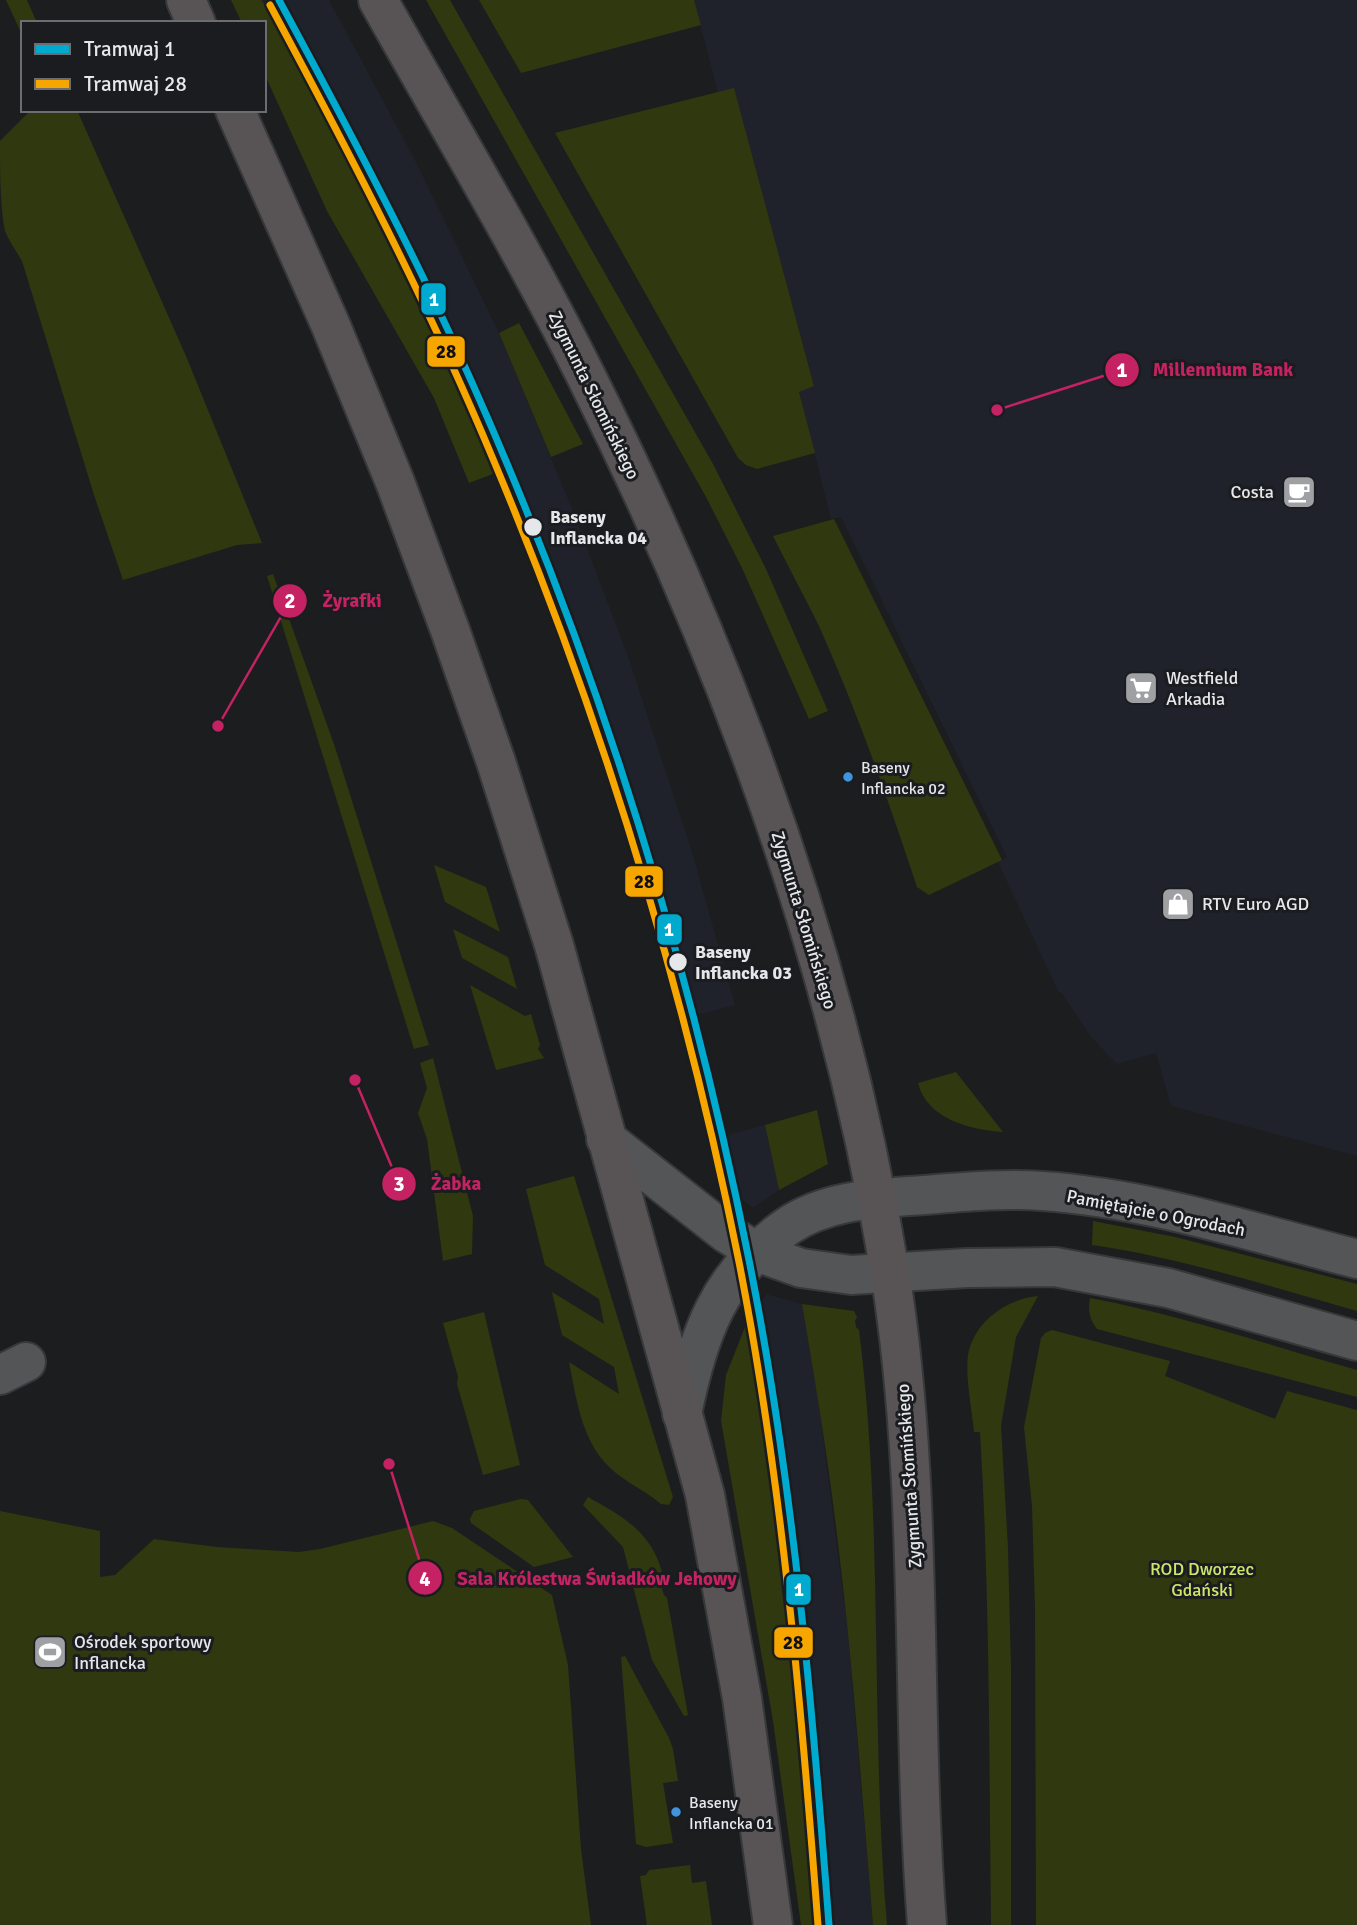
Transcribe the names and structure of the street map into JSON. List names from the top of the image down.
{
  "streets": {
    "main road": ["Zygmunta Słomińskiego"],
    "street": ["Pamiętajcie o Ogrodach"]
  },
  "crossings": [
    ["Zygmunta Słomińskiego", "Pamiętajcie o Ogrodach"]
  ],
  "parks": ["ROD Dworzec Gdański"],
  "places": {
    "other": [
      "Millennium Bank",
      "Baseny Inflancka 04",
      "Żyrafki",
      "Baseny Inflancka 02",
      "Baseny Inflancka 03",
      "Żabka",
      "Sala Królestwa Świadków Jehowy",
      "Baseny Inflancka 01"
    ],
    "cafe": ["Costa"],
    "supermarket": ["Westfield Arkadia"],
    "shop": ["RTV Euro AGD"],
    "sports": ["Ośrodek sportowy Inflancka"]
  },
  "lines": ["tram line 1", "tram line 28"],
  "legend": ["Tramwaj 1", "Tramwaj 28"]
}
